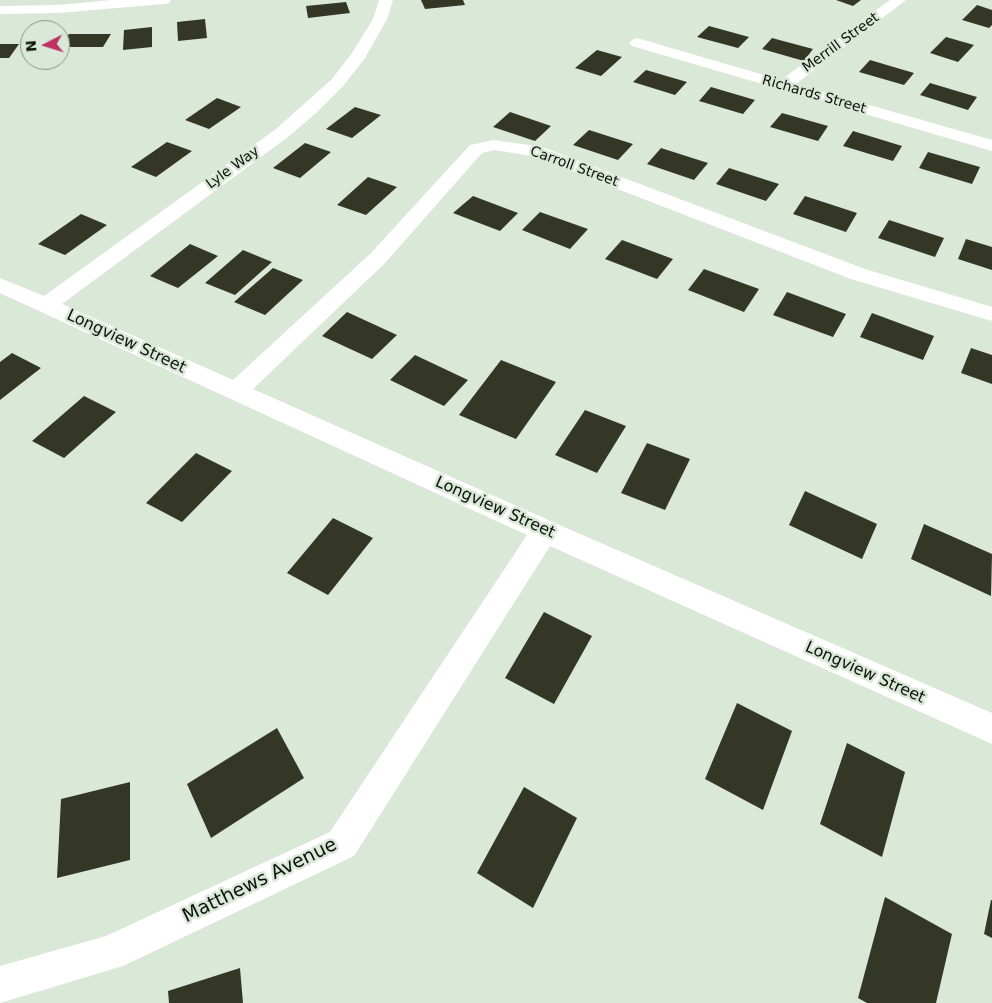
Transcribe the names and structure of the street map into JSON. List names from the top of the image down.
{
  "streets": {
    "street": [
      "Merrill Street",
      "Richards Street",
      "Carroll Street",
      "Lyle Way",
      "Longview Street",
      "Matthews Avenue"
    ]
  },
  "crossings": [
    ["Merrill Street", "Richards Street"],
    ["Carroll Street", "Longview Street"],
    ["Lyle Way", "Longview Street"],
    ["Longview Street", "Matthews Avenue"]
  ],
  "north": "left"
}
